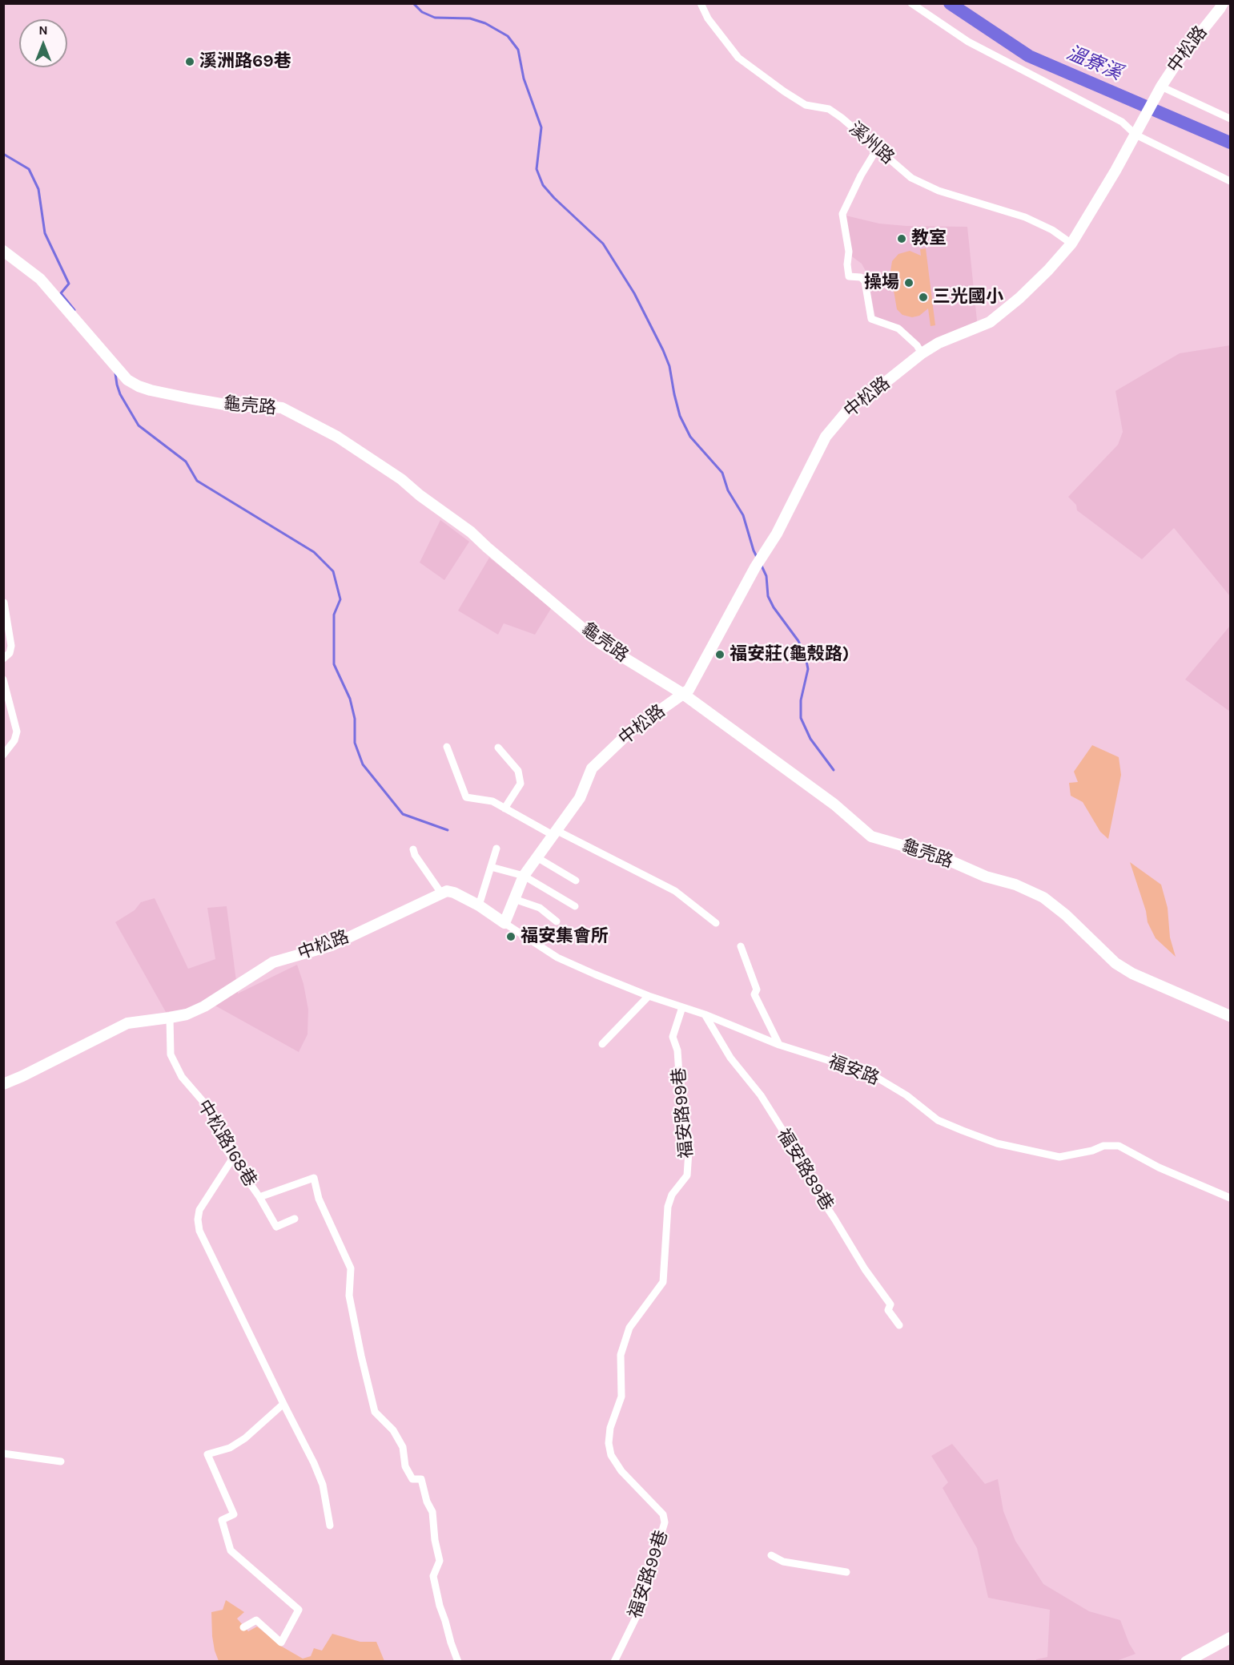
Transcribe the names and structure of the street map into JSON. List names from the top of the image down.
{
  "streets": {
    "street": [
      "中松路",
      "溪州路",
      "龜壳路",
      "福安路",
      "福安路99巷",
      "中松路168巷",
      "福安路89巷"
    ]
  },
  "crossings": [
    ["中松路", "溪州路"],
    ["中松路", "龜壳路"],
    ["中松路", "福安路"],
    ["中松路", "中松路168巷"],
    ["福安路", "福安路99巷"],
    ["福安路", "福安路89巷"]
  ],
  "water": ["溫寮溪"],
  "places": [
    "溪洲路69巷",
    "教室",
    "操場",
    "三光國小",
    "福安莊(龜殼路)",
    "福安集會所"
  ],
  "north": "top"
}
